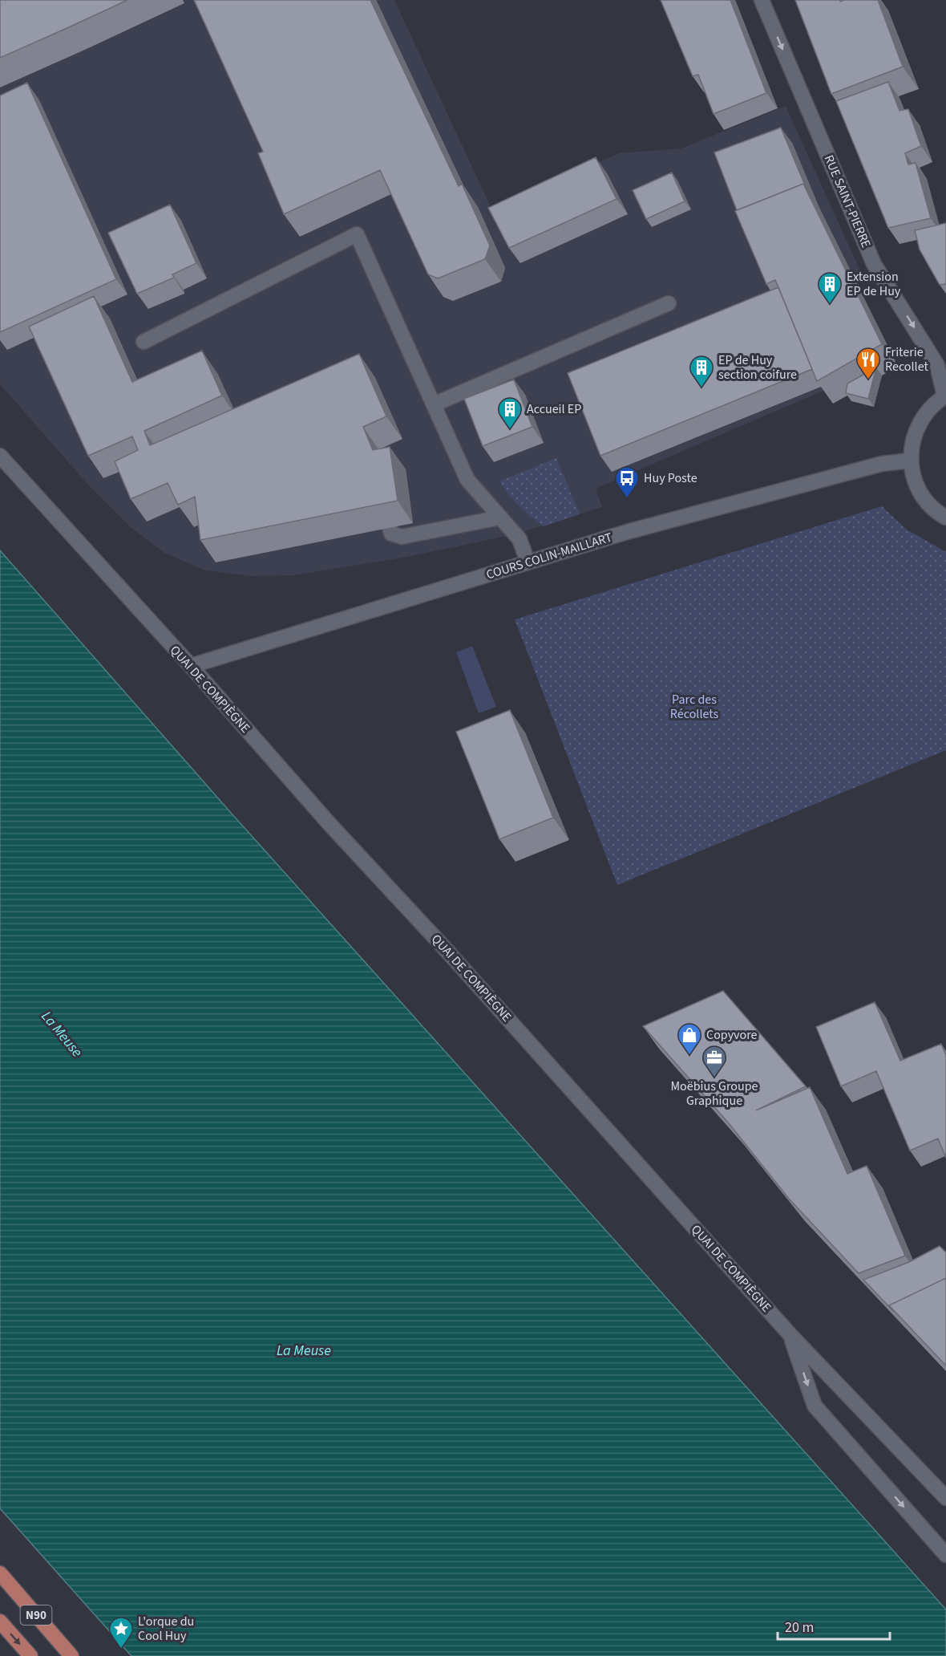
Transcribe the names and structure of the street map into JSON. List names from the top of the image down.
{
  "streets": {
    "main road": [
      "RUE SAINT-PIERRE",
      "COURS COLIN-MAILLART",
      "QUAI DE COMPIÈGNE",
      "N90"
    ]
  },
  "crossings": [
    ["COURS COLIN-MAILLART", "QUAI DE COMPIÈGNE"]
  ],
  "one_way": ["RUE SAINT-PIERRE"],
  "water": ["La Meuse"],
  "parks": ["Parc des Récollets"],
  "places": {
    "building": ["Extension EP de Huy", "EP de Huy section coifure", "Accueil EP"],
    "restaurant": ["Friterie Recollet"],
    "bus stop": ["Huy Poste"],
    "shop": ["Copyvore"],
    "office": ["Moëbius Groupe Graphique"],
    "place": ["L'orque du Cool Huy"]
  },
  "scale_bar": "20 m"
}
